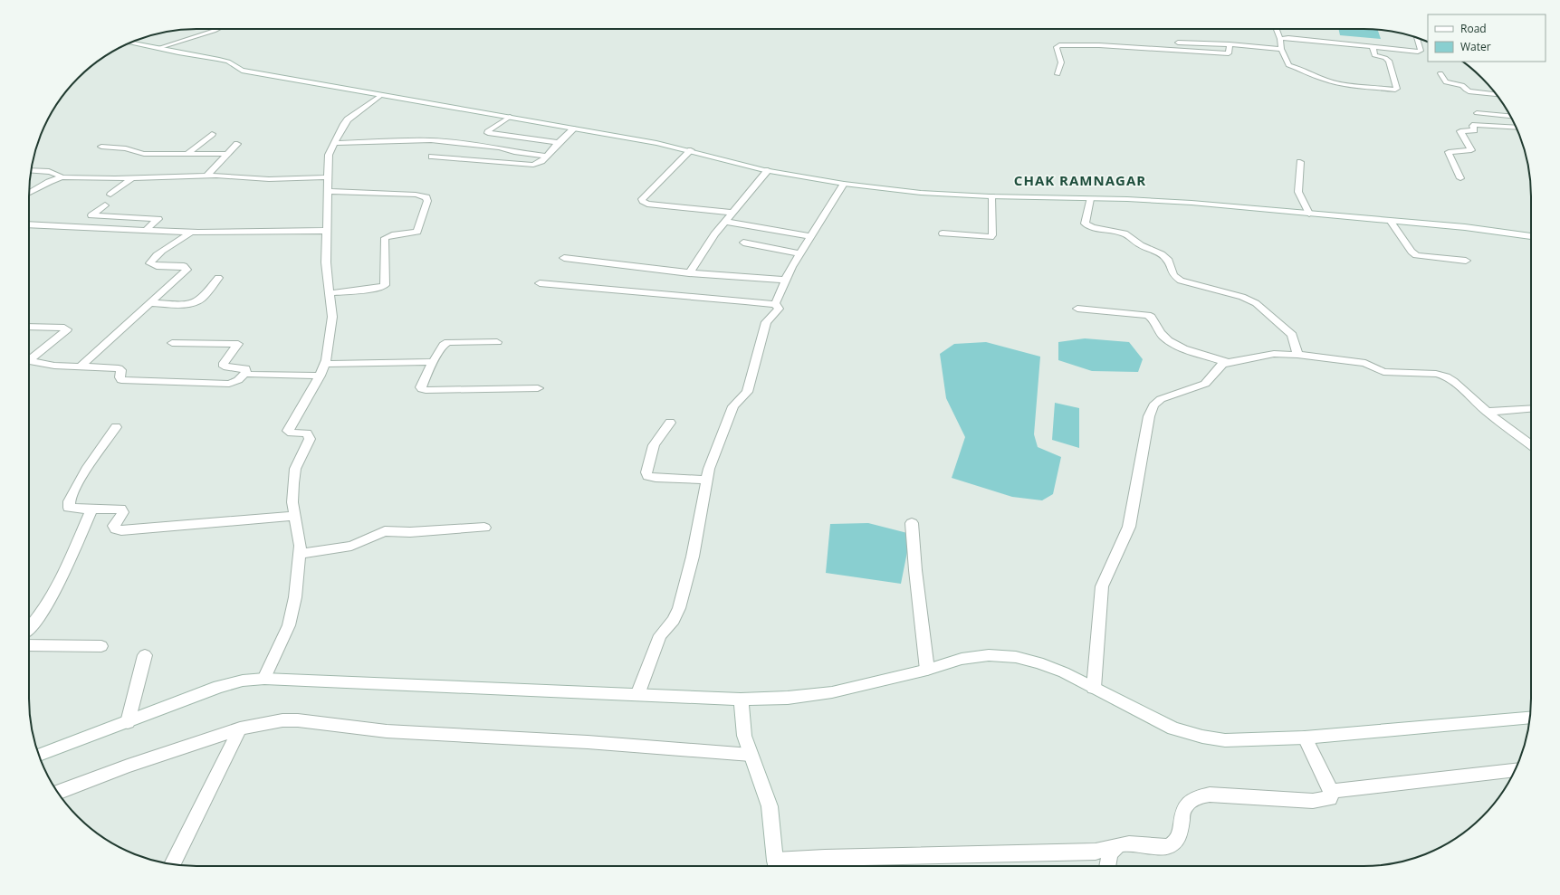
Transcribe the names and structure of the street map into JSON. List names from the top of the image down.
{
  "districts": ["CHAK RAMNAGAR"],
  "legend": ["Road", "Water"]
}
